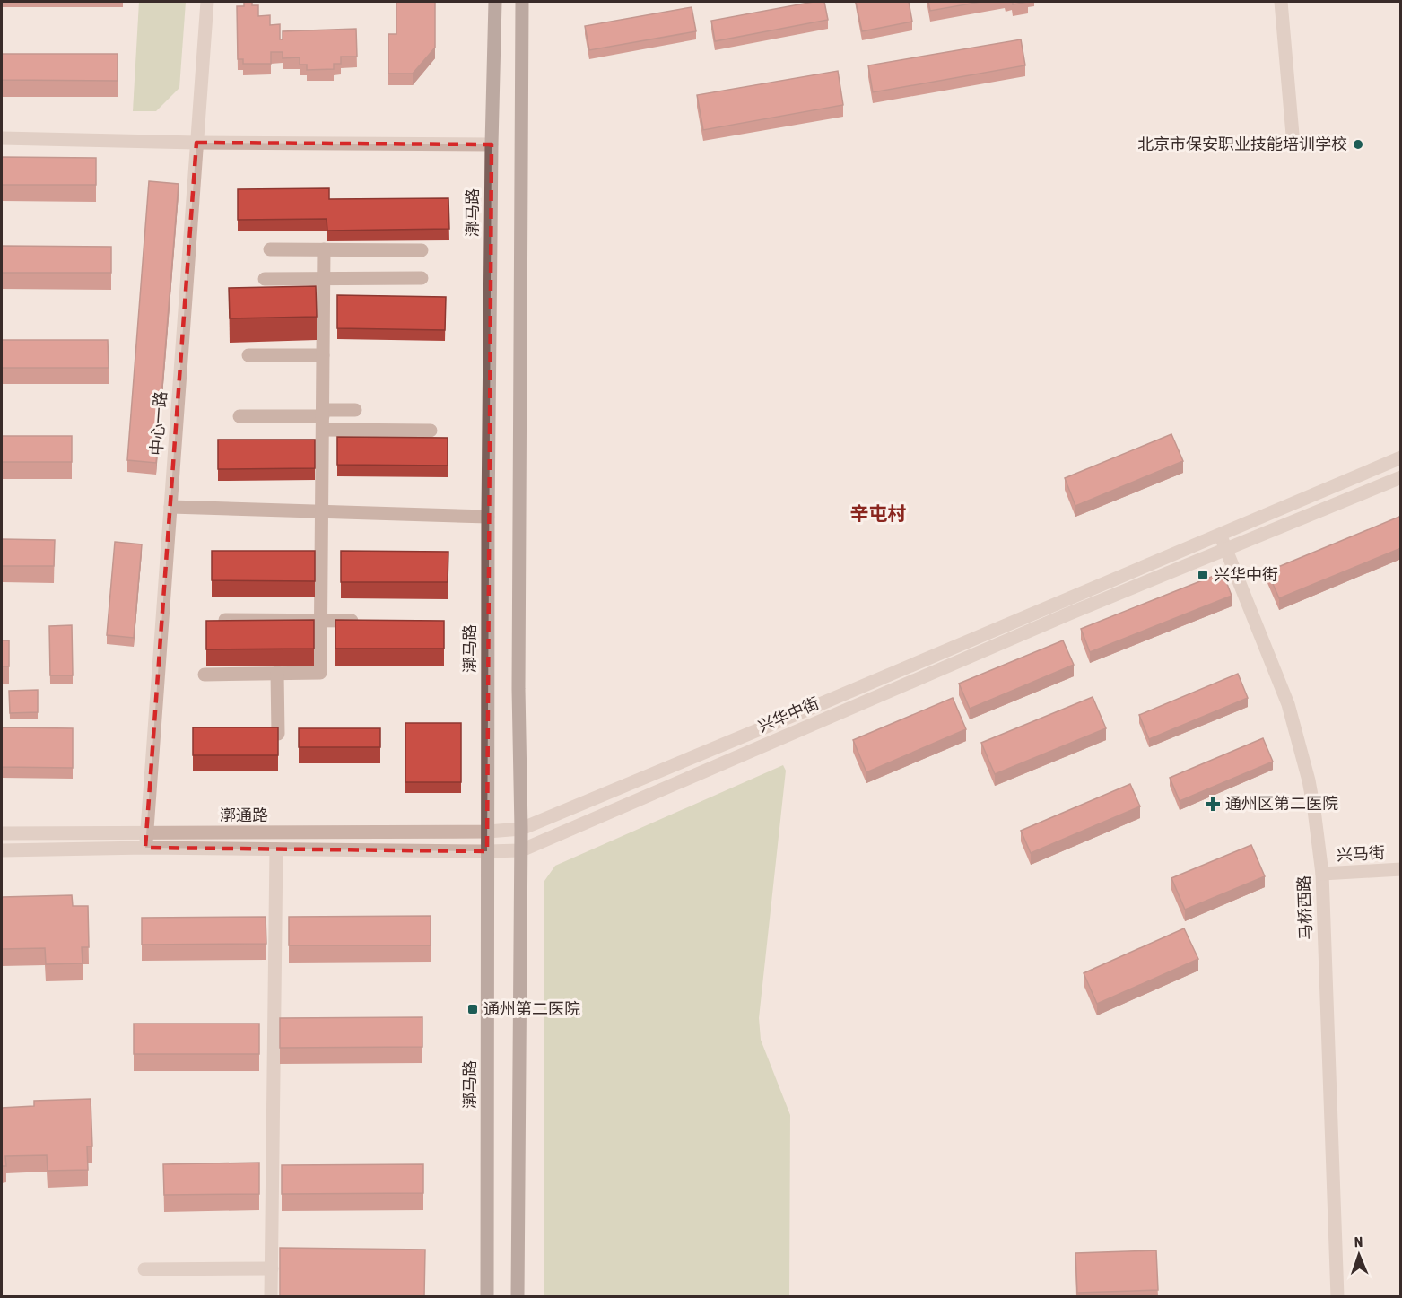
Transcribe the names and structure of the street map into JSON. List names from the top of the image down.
{
  "streets": {
    "main road": ["漷马路"],
    "street": [
      "中心一路",
      "兴华中街",
      "漷通路",
      "兴马街",
      "马桥西路"
    ]
  },
  "crossings": [
    ["漷马路", "兴华中街"],
    ["漷马路", "漷通路"],
    ["中心一路", "漷通路"],
    ["兴华中街", "漷通路"],
    ["兴华中街", "马桥西路"],
    ["兴马街", "马桥西路"]
  ],
  "districts": ["辛屯村"],
  "places": {
    "other": ["北京市保安职业技能培训学校"],
    "transit": ["兴华中街", "通州第二医院"],
    "health": ["通州区第二医院"]
  },
  "north": "top"
}
